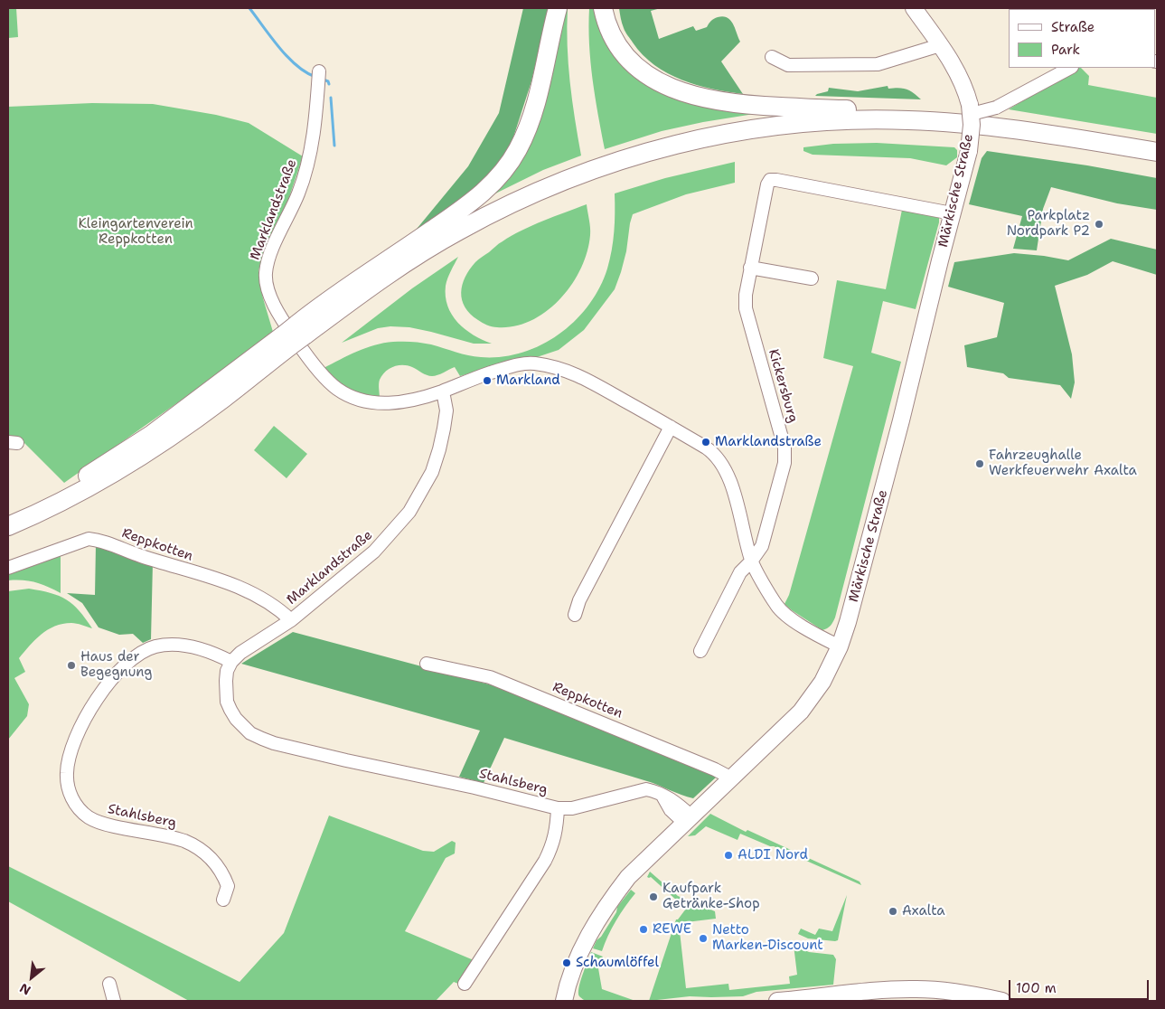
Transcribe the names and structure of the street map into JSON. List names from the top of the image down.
{
  "streets": {
    "main road": ["Märkische Straße"],
    "street": [
      "Marklandstraße",
      "Kickersburg",
      "Reppkotten",
      "Stahlsberg"
    ]
  },
  "crossings": [
    ["Märkische Straße", "Marklandstraße"],
    ["Märkische Straße", "Kickersburg"],
    ["Märkische Straße", "Reppkotten"],
    ["Märkische Straße", "Stahlsberg"],
    ["Marklandstraße", "Kickersburg"],
    ["Marklandstraße", "Reppkotten"]
  ],
  "parks": ["Kleingartenverein Reppkotten"],
  "places": [
    "Parkplatz Nordpark P2",
    "Markland",
    "Marklandstraße",
    "Fahrzeughalle Werkfeuerwehr Axalta",
    "Haus der Begegnung",
    "ALDI Nord",
    "Kaufpark Getränke-Shop",
    "Axalta",
    "REWE",
    "Netto Marken-Discount",
    "Schaumlöffel"
  ],
  "legend": ["Straße", "Park"],
  "scale_bar": "100 m",
  "north": "bottom left"
}
